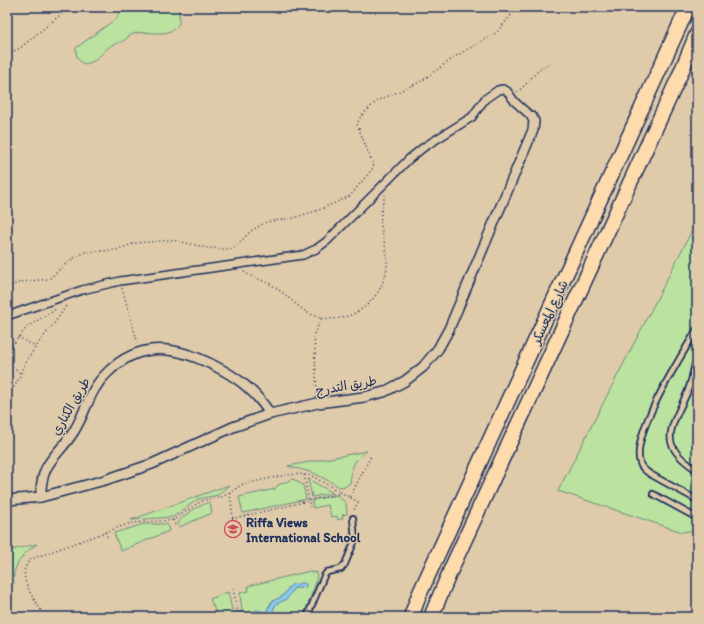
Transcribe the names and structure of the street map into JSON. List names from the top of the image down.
{
  "streets": {
    "main road": ["شارع المعسكر"],
    "street": ["طريق التدرج", "طريق الكناري"]
  },
  "crossings": [
    ["طريق التدرج", "طريق الكناري"]
  ],
  "places": {
    "school or university": ["Riffa Views International School"]
  }
}
